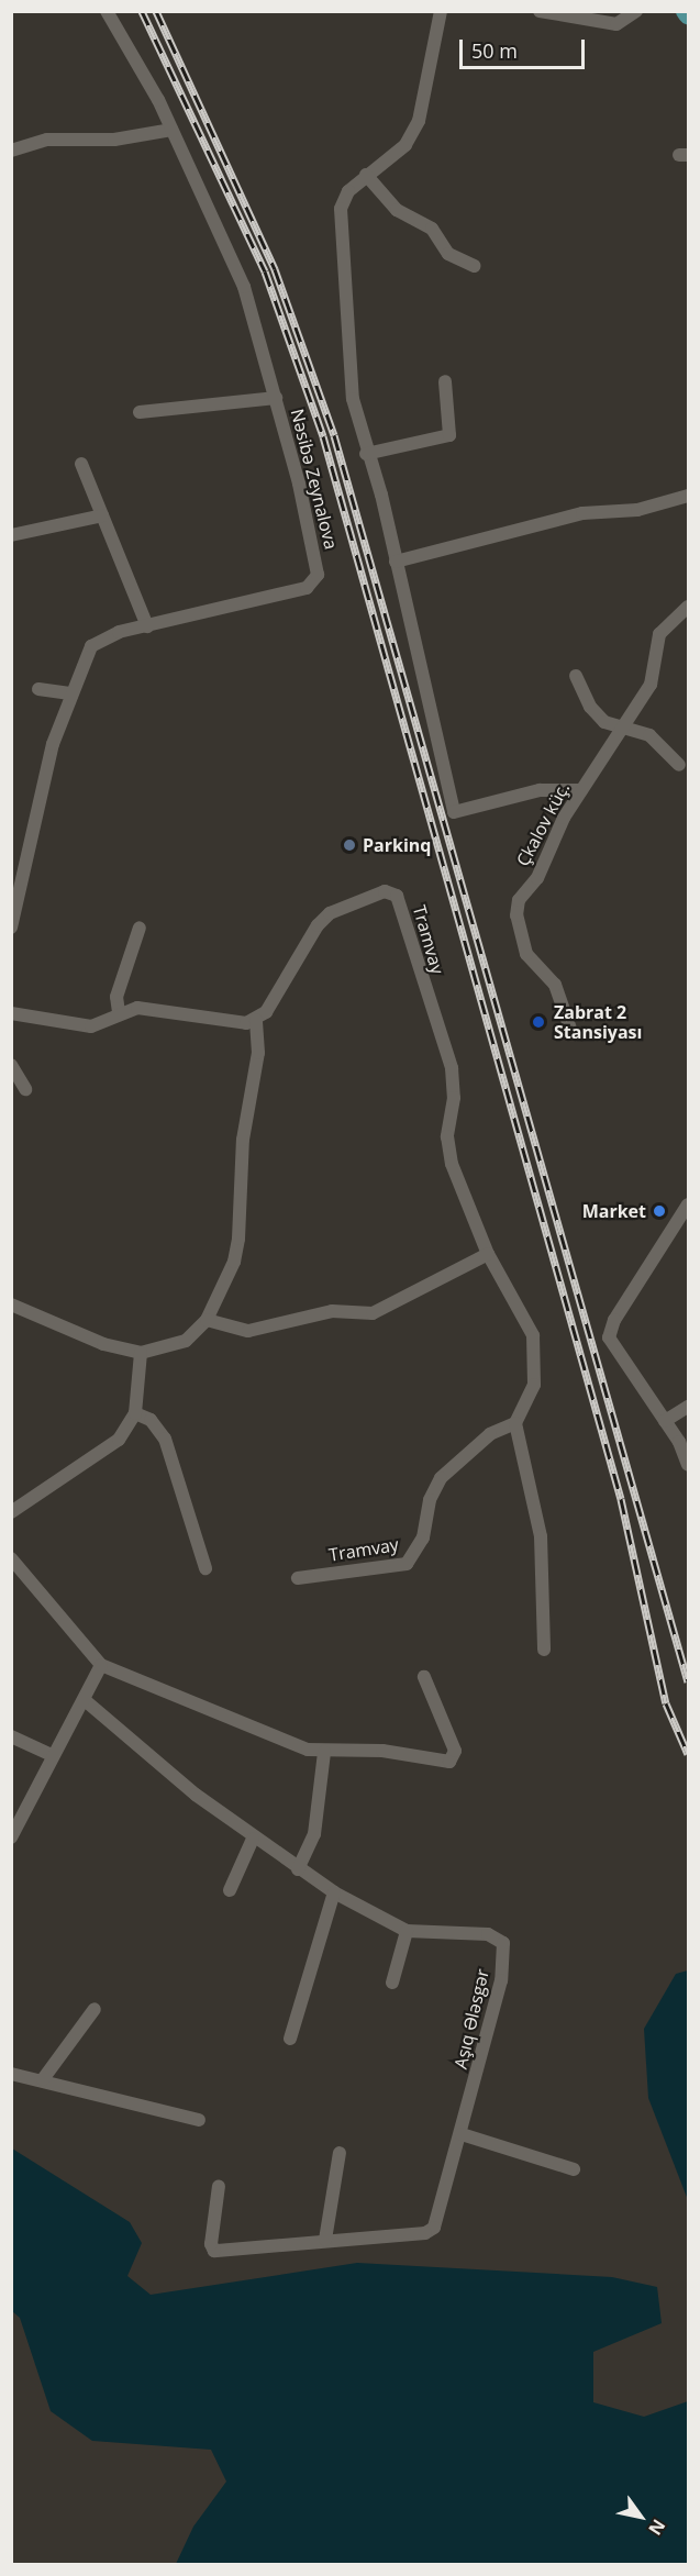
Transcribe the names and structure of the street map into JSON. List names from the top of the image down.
{
  "streets": {
    "street": [
      "Nəsibə Zeynalova",
      "Çkalov küç.",
      "Tramvay",
      "Aşıq Ələsgər"
    ]
  },
  "places": ["Parkinq", "Zabrat 2 Stansiyası", "Market"],
  "scale_bar": "50 m",
  "north": "bottom right"
}
